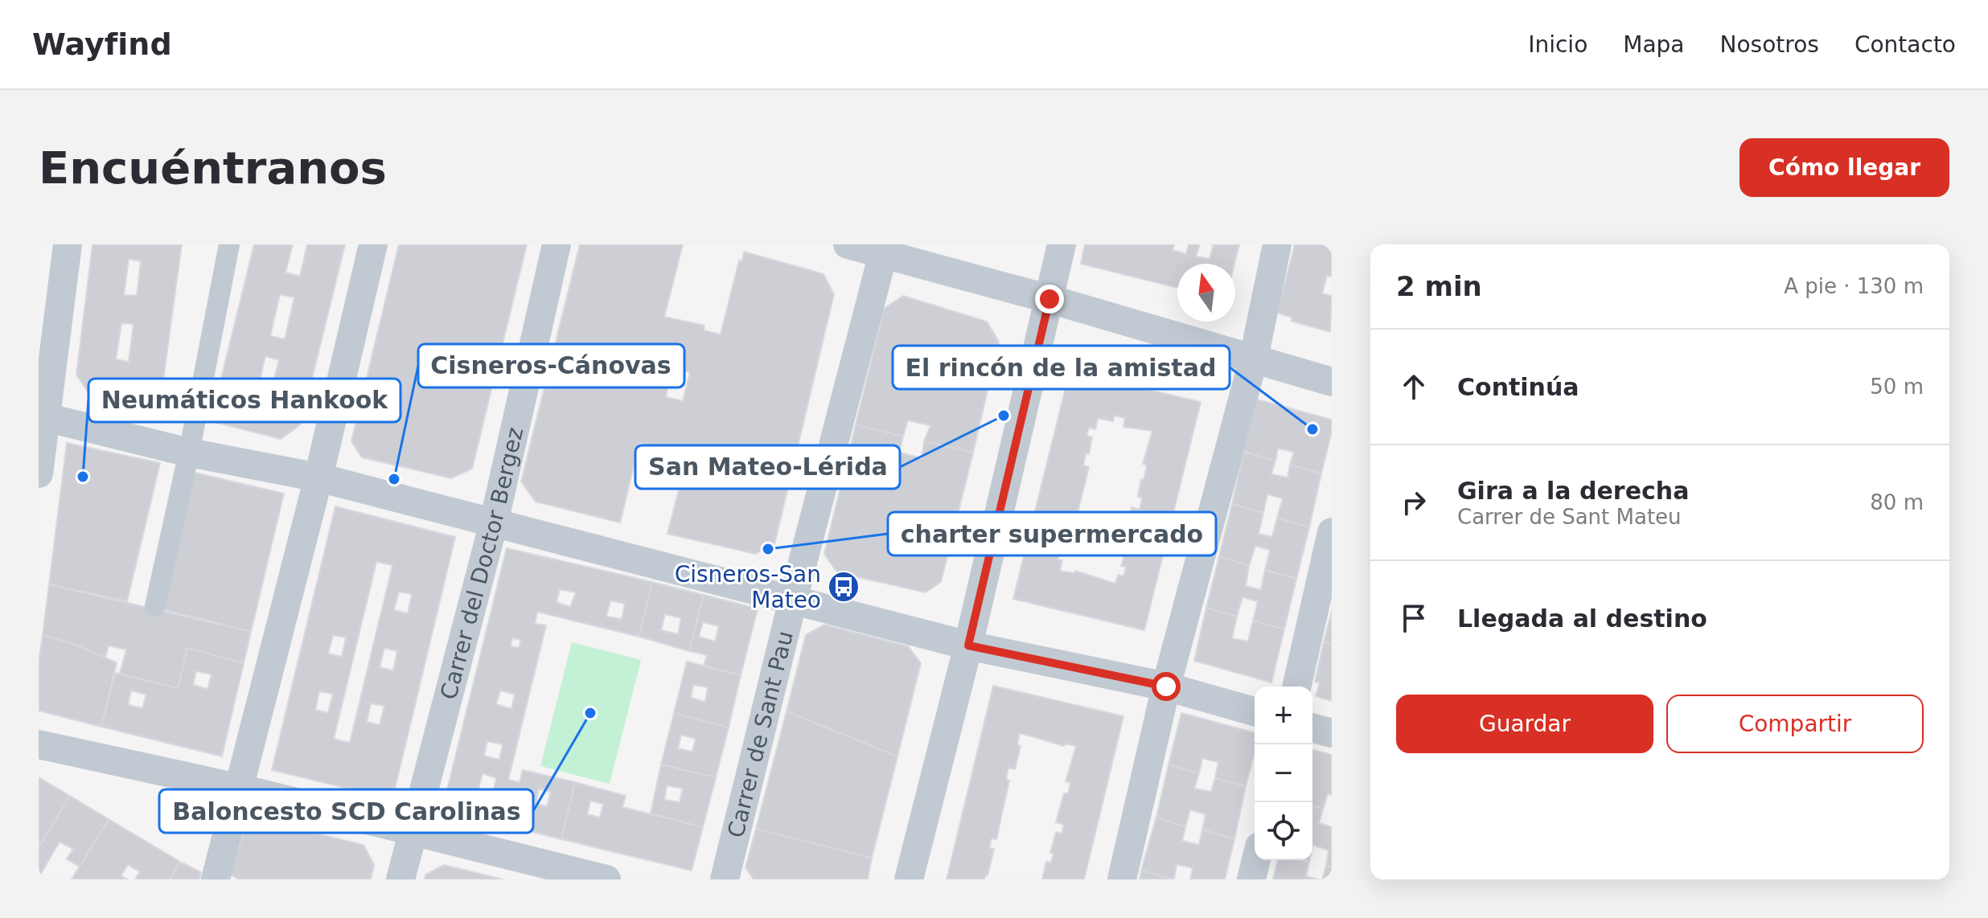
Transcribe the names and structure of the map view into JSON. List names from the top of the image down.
{
  "streets": {
    "street": ["Carrer del Doctor Bergez", "Carrer de Sant Pau"]
  },
  "places": {
    "other": [
      "San Mateo-Lérida",
      "El rincón de la amistad",
      "Neumáticos Hankook",
      "Cisneros-Cánovas",
      "charter supermercado",
      "Baloncesto SCD Carolinas"
    ],
    "bus stop": ["Cisneros-San Mateo"]
  },
  "north": "top",
  "page": {
    "header": "Wayfind",
    "nav": [
      "Inicio",
      "Mapa",
      "Nosotros",
      "Contacto"
    ],
    "buttons": [
      "Cómo llegar",
      ["Guardar", "Compartir"]
    ],
    "title": "Encuéntranos",
    "heading": ["2 min", "A pie · 130 m"],
    "list": [
      ["Continúa", "50 m"],
      ["Gira a la derecha", "Carrer de Sant Mateu", "80 m"],
      "Llegada al destino"
    ],
    "map_buttons": ["+", "−"]
  }
}
